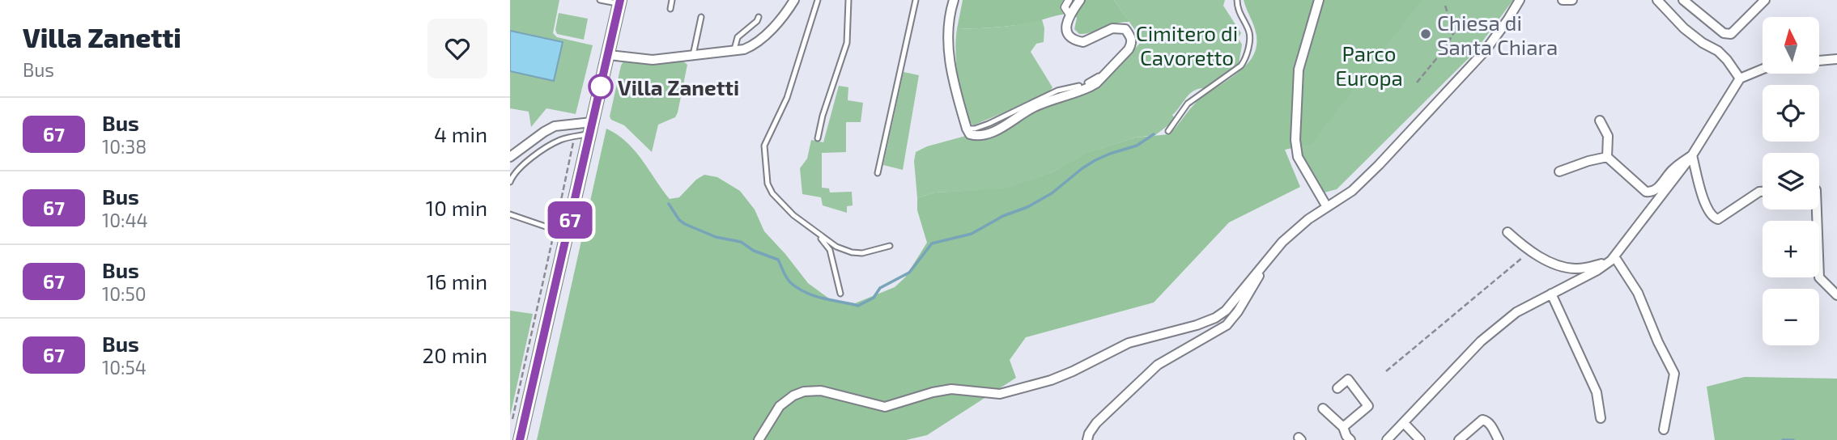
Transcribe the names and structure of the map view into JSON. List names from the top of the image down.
{
  "parks": ["Cimitero di Cavoretto", "Parco Europa"],
  "places": ["Chiesa di Santa Chiara", "Villa Zanetti"],
  "lines": ["bus line 67"],
  "north": "top",
  "page": {
    "heading": ["Villa Zanetti", "Bus"],
    "on_map": "67",
    "map_buttons": ["+", "−"],
    "list": [
      {
        "mark": "67",
        "name": "Bus",
        "note": "10:38",
        "value": "4 min"
      },
      {
        "mark": "67",
        "name": "Bus",
        "note": "10:44",
        "value": "10 min"
      },
      {
        "mark": "67",
        "name": "Bus",
        "note": "10:50",
        "value": "16 min"
      },
      {
        "mark": "67",
        "name": "Bus",
        "note": "10:54",
        "value": "20 min"
      }
    ]
  }
}
